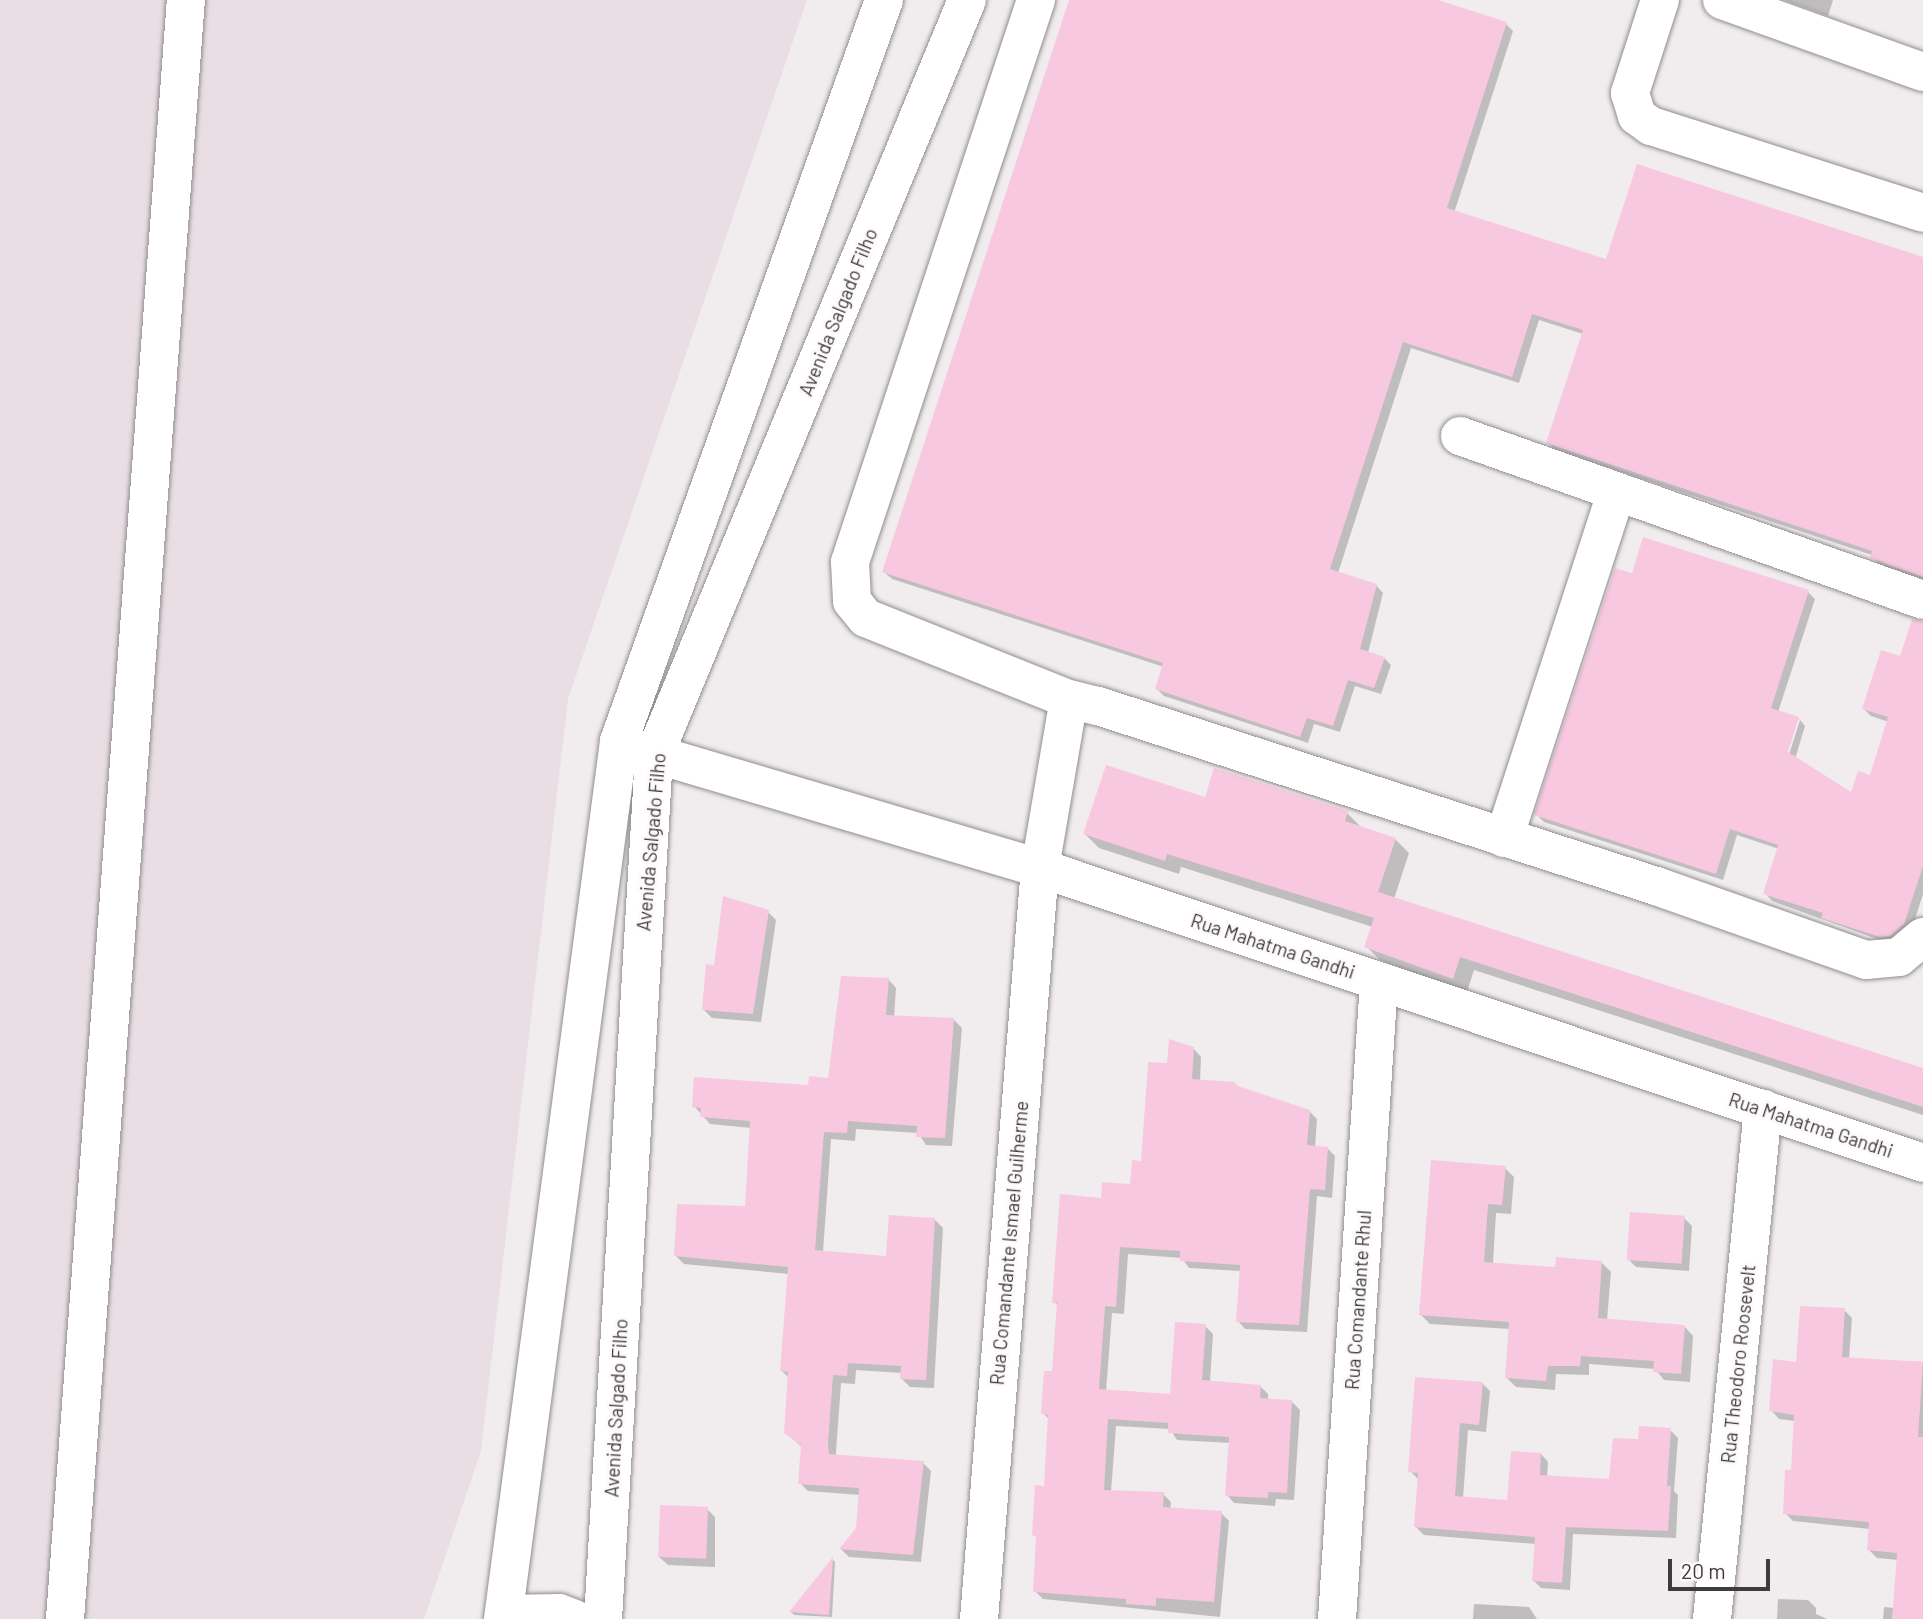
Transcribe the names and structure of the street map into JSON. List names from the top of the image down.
{
  "streets": {
    "street": [
      "Avenida Salgado Filho",
      "Rua Mahatma Gandhi",
      "Rua Comandante Ismael Guilherme",
      "Rua Comandante Rhul",
      "Rua Theodoro Roosevelt"
    ]
  },
  "crossings": [
    ["Avenida Salgado Filho", "Rua Mahatma Gandhi"],
    ["Rua Mahatma Gandhi", "Rua Comandante Ismael Guilherme"],
    ["Rua Mahatma Gandhi", "Rua Comandante Rhul"],
    ["Rua Mahatma Gandhi", "Rua Theodoro Roosevelt"]
  ],
  "scale_bar": "20 m"
}
